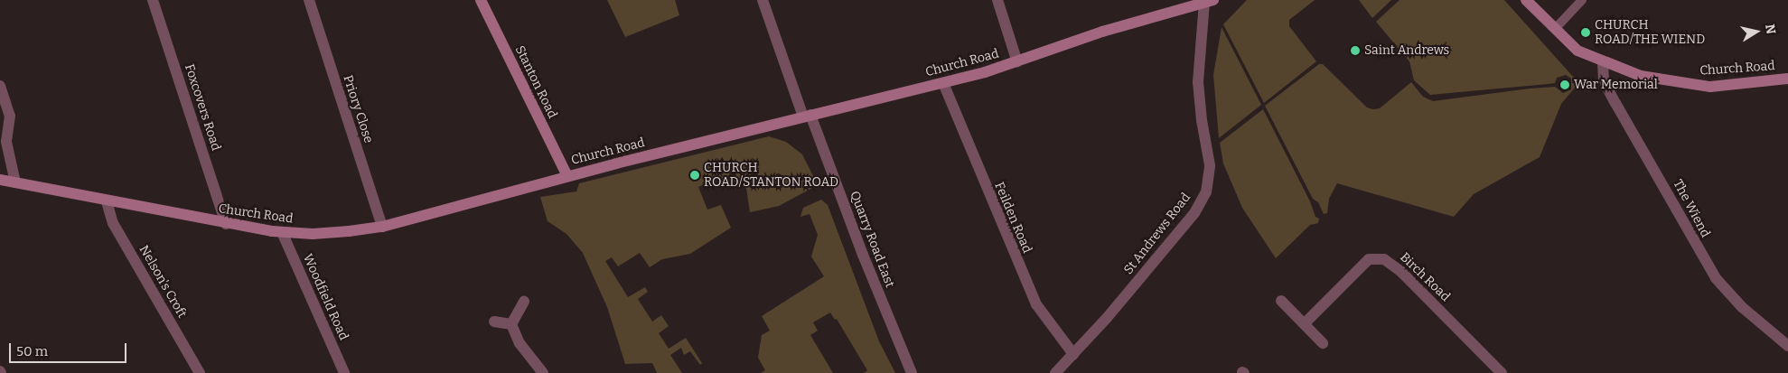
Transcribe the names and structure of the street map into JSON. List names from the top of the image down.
{
  "streets": {
    "main road": ["Church Road", "Stanton Road"],
    "street": [
      "Foxcovers Road",
      "Priory Close",
      "The Wiend",
      "Feilden Road",
      "St Andrews Road",
      "Quarry Road East",
      "Birch Road",
      "Nelson's Croft",
      "Woodfield Road"
    ]
  },
  "crossings": [
    ["Church Road", "Stanton Road"],
    ["Church Road", "Foxcovers Road"],
    ["Church Road", "Priory Close"],
    ["Church Road", "The Wiend"],
    ["Church Road", "Feilden Road"],
    ["Church Road", "St Andrews Road"],
    ["Church Road", "Quarry Road East"],
    ["Church Road", "Nelson's Croft"],
    ["Church Road", "Woodfield Road"],
    ["Feilden Road", "St Andrews Road"]
  ],
  "places": [
    "CHURCH ROAD/THE WIEND",
    "Saint Andrews",
    "War Memorial",
    "CHURCH ROAD/STANTON ROAD"
  ],
  "scale_bar": "50 m",
  "north": "right"
}
